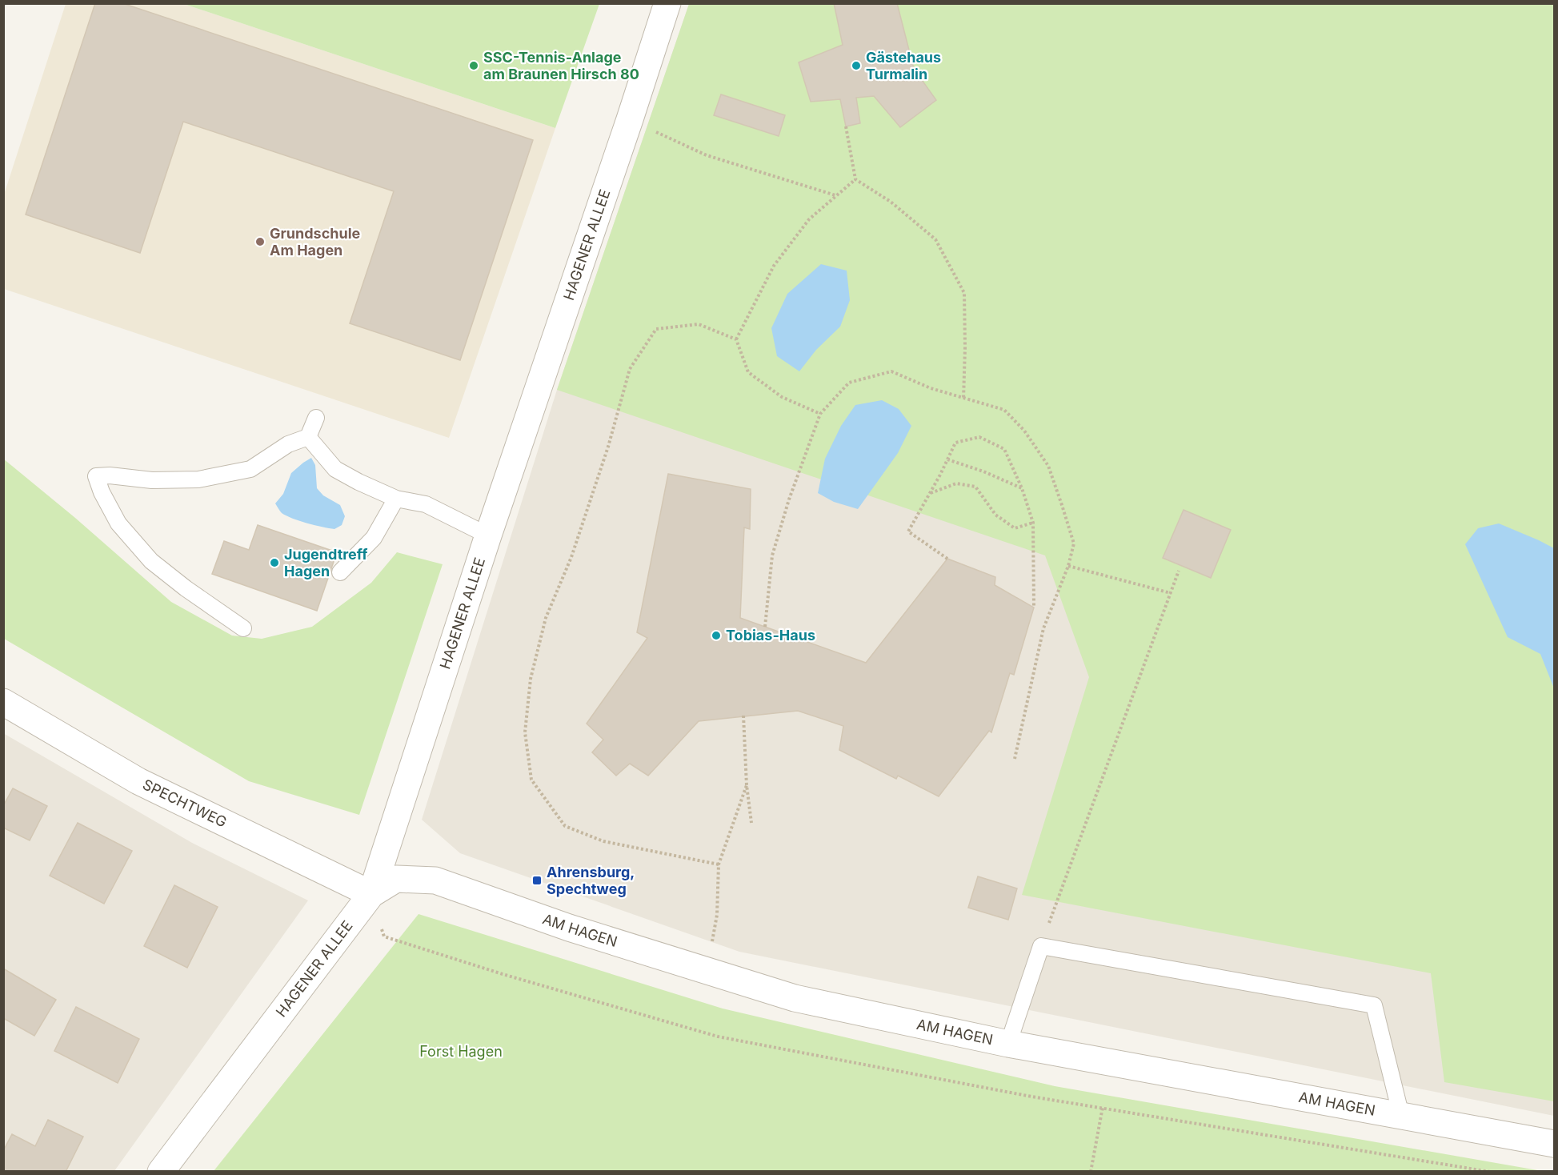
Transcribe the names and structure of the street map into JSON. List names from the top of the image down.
{
  "streets": {
    "street": ["HAGENER ALLEE", "SPECHTWEG", "AM HAGEN"]
  },
  "crossings": [
    ["HAGENER ALLEE", "SPECHTWEG"],
    ["HAGENER ALLEE", "AM HAGEN"],
    ["SPECHTWEG", "AM HAGEN"]
  ],
  "parks": ["Forst Hagen"],
  "places": {
    "other": [
      "SSC-Tennis-Anlage am Braunen Hirsch 80",
      "Gästehaus Turmalin",
      "Grundschule Am Hagen",
      "Jugendtreff Hagen",
      "Tobias-Haus"
    ],
    "transit": ["Ahrensburg, Spechtweg"]
  }
}
